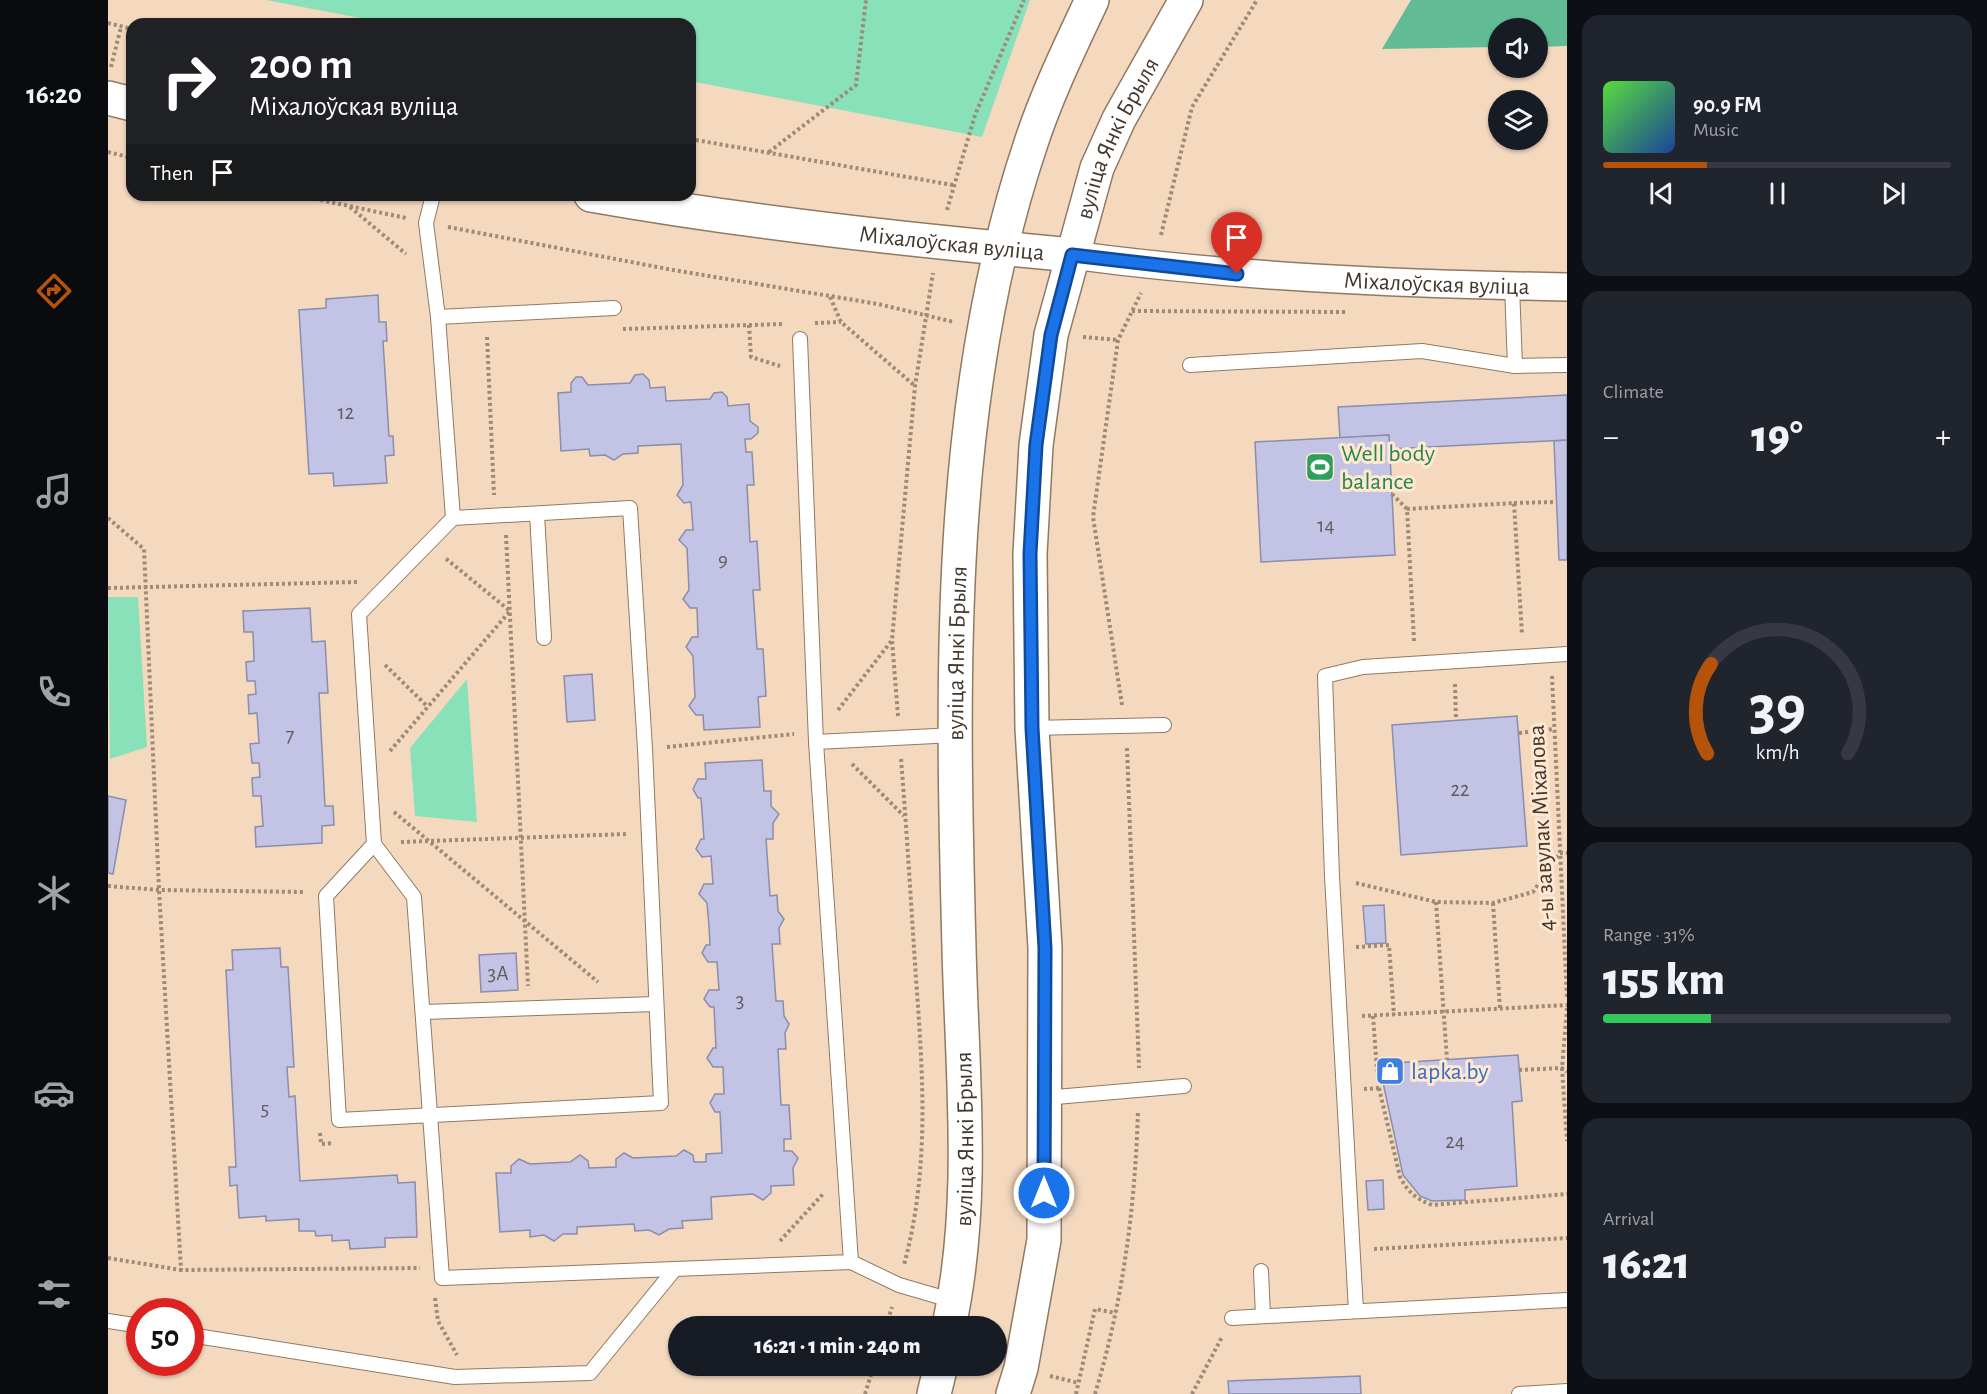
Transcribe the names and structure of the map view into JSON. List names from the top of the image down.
{
  "streets": {
    "main road": ["вуліца Янкі Брыля", "Міхалоўская вуліца"],
    "path": ["4-ы завулак Міхалова"]
  },
  "crossings": [
    ["вуліца Янкі Брыля", "Міхалоўская вуліца"]
  ],
  "places": {
    "sports": ["Well body balance"],
    "shop": ["lapka.by"]
  },
  "house_numbers": [
    "12",
    "14",
    "9",
    "7",
    "22",
    "3А",
    "3",
    "5",
    "24"
  ],
  "page": {
    "tabs": "16:20",
    "turn": ["200 m", "Міхалоўская вуліца"],
    "song": ["90.9 FM", "Music"],
    "then": "Then",
    "tile": [
      "Climate",
      ["Range · 31%", "155 km"],
      ["Arrival", "16:21"]
    ],
    "heat": ["−", "19°", "+"],
    "limit": "50",
    "trip": "16:21 · 1 min · 240 m",
    "gauge": ["39", "km/h"]
  }
}
